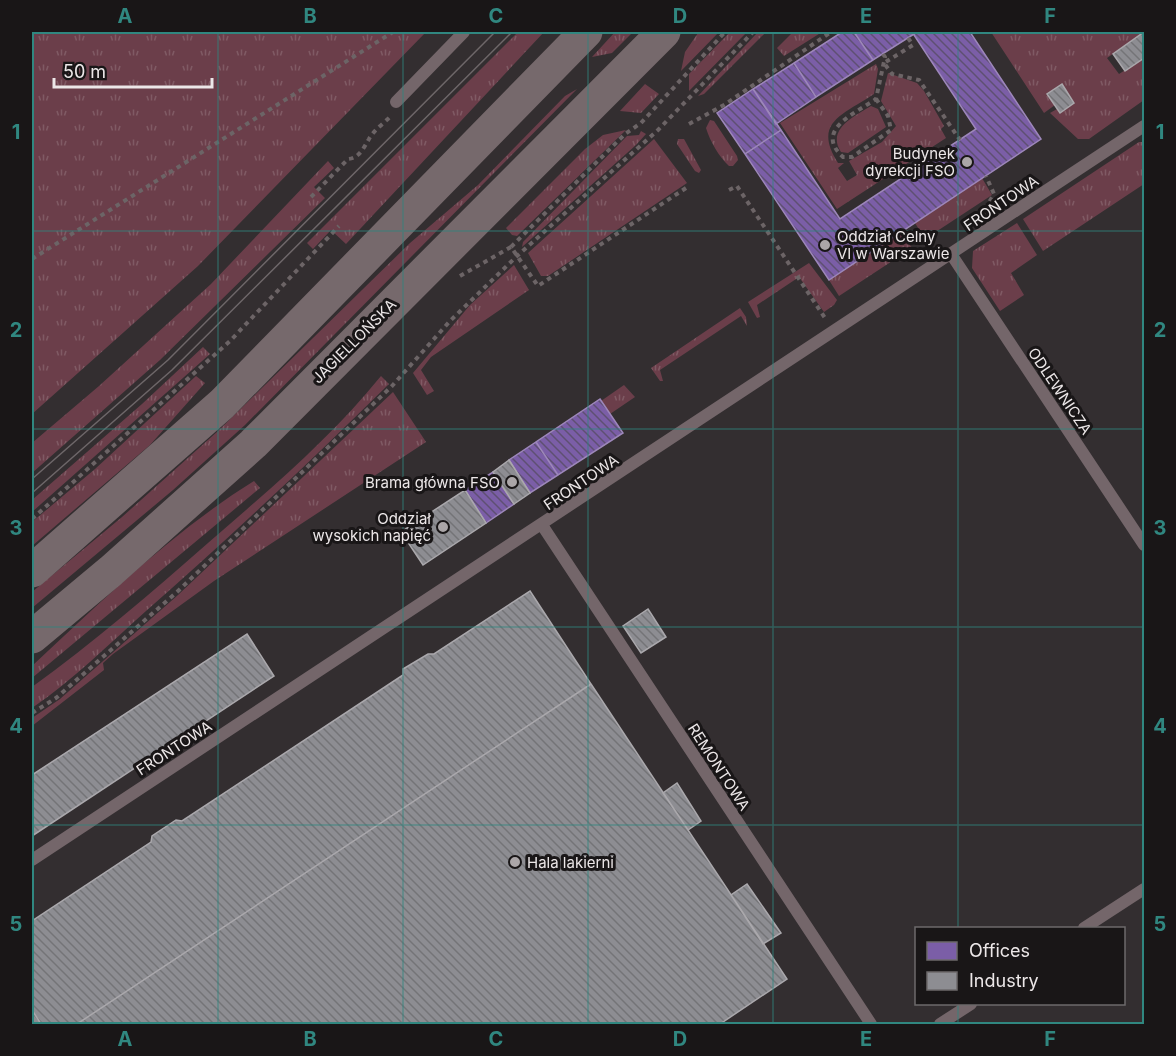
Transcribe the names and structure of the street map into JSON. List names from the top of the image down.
{
  "streets": {
    "main road": ["JAGIELLOŃSKA"],
    "lane": ["FRONTOWA", "ODLEWNICZA", "REMONTOWA"]
  },
  "crossings": [
    ["FRONTOWA", "ODLEWNICZA"],
    ["FRONTOWA", "REMONTOWA"]
  ],
  "places": [
    "Budynek dyrekcji FSO",
    "Oddział Celny VI w Warszawie",
    "Brama główna FSO",
    "Oddział wysokich napięć",
    "Hala lakierni"
  ],
  "legend": ["Offices", "Industry"],
  "scale_bar": "50 m",
  "grid": {
    "columns": [
      "A",
      "B",
      "C",
      "D",
      "E",
      "F"
    ],
    "rows": [
      "1",
      "2",
      "3",
      "4",
      "5"
    ]
  }
}
